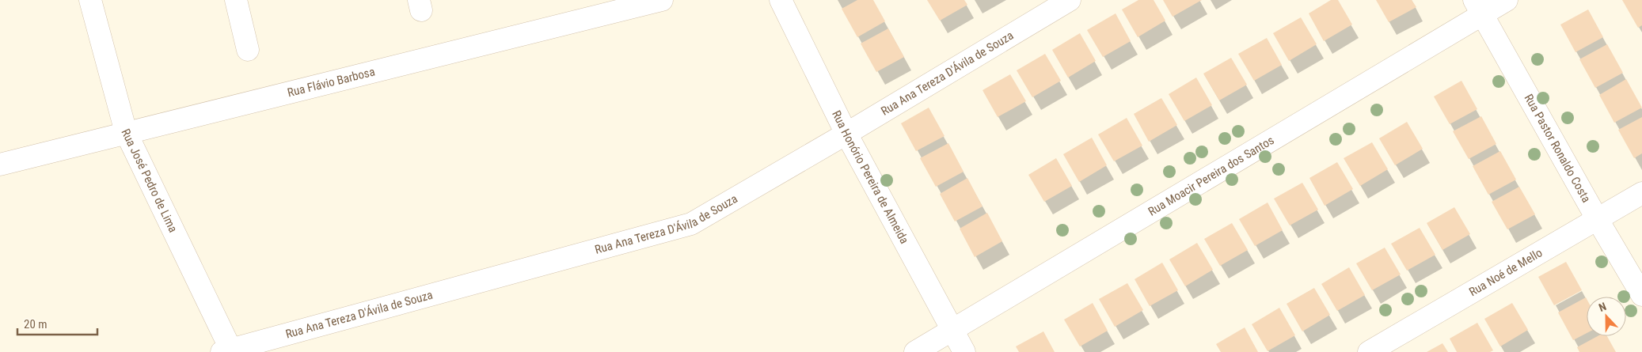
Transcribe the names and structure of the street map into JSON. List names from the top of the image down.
{
  "streets": {
    "street": [
      "Rua Ana Tereza D'Ávila de Souza",
      "Rua Flávio Barbosa",
      "Rua Pastor Ronaldo Costa",
      "Rua Moacir Pereira dos Santos",
      "Rua Honório Pereira de Almeida",
      "Rua José Pedro de Lima",
      "Rua Noé de Mello"
    ]
  },
  "crossings": [
    ["Rua Ana Tereza D'Ávila de Souza", "Rua Honório Pereira de Almeida"],
    ["Rua Ana Tereza D'Ávila de Souza", "Rua José Pedro de Lima"],
    ["Rua Flávio Barbosa", "Rua José Pedro de Lima"],
    ["Rua Pastor Ronaldo Costa", "Rua Moacir Pereira dos Santos"],
    ["Rua Pastor Ronaldo Costa", "Rua Noé de Mello"],
    ["Rua Moacir Pereira dos Santos", "Rua Honório Pereira de Almeida"]
  ],
  "scale_bar": "20 m",
  "north": "top"
}
